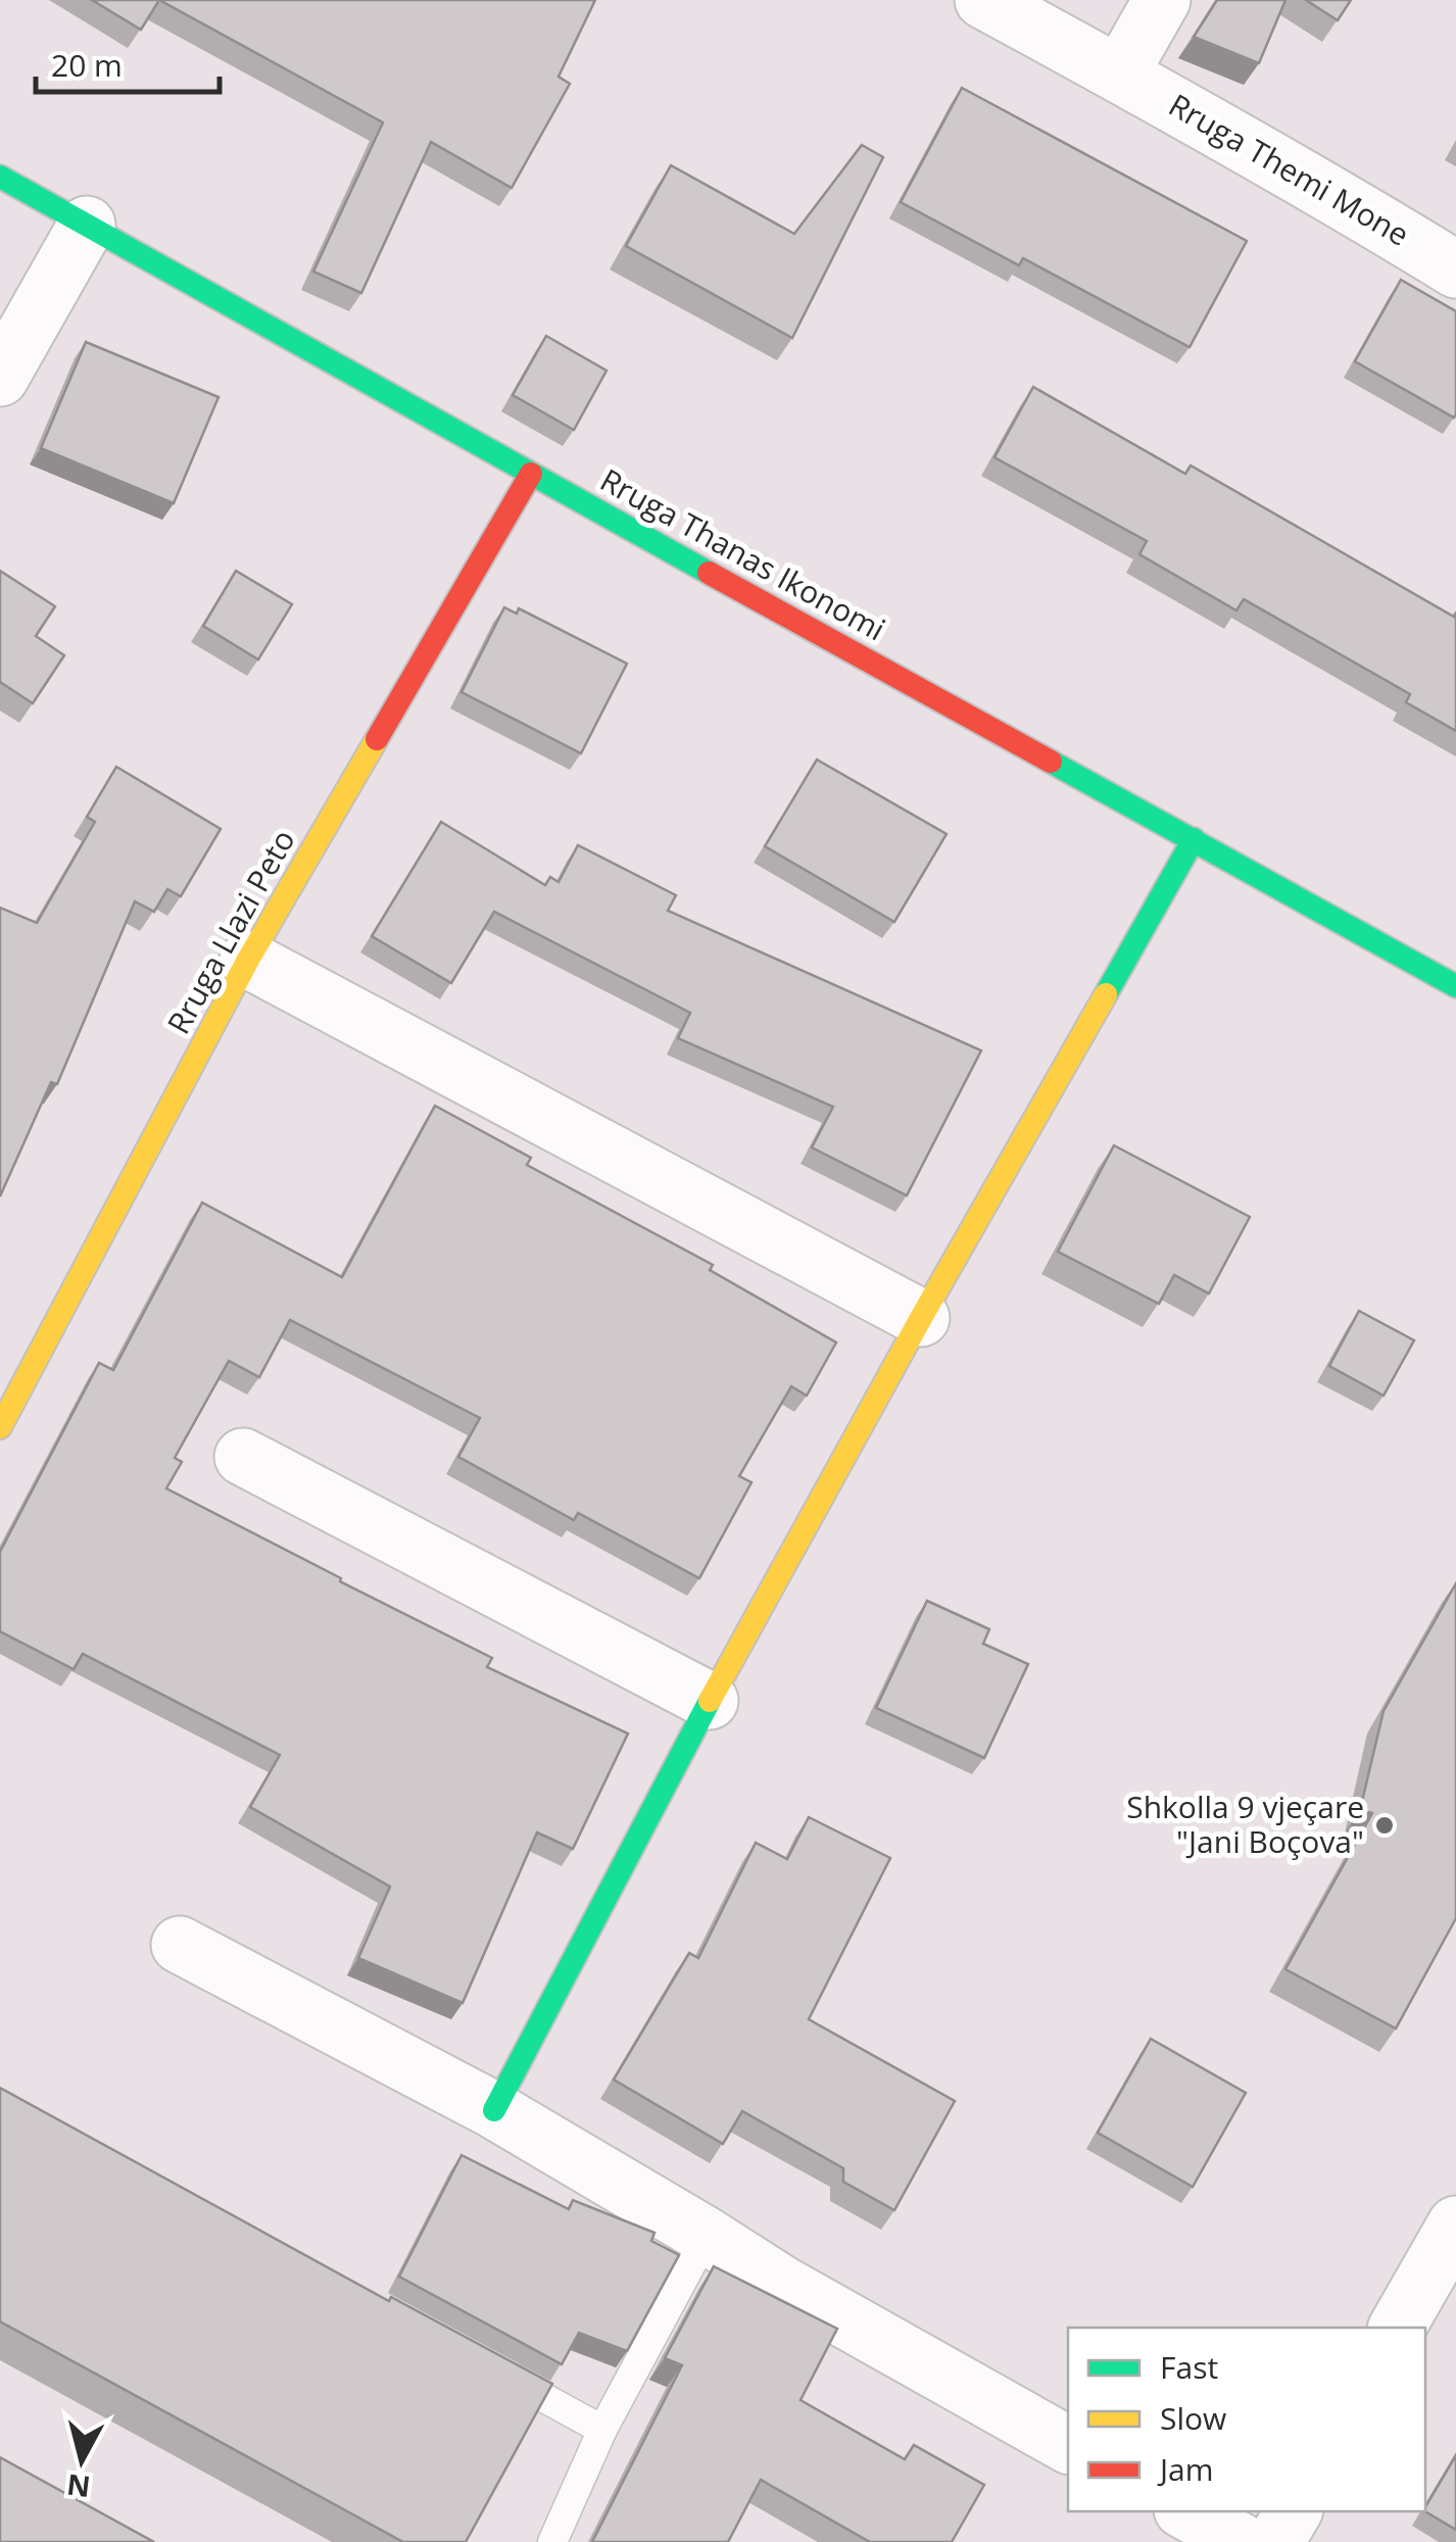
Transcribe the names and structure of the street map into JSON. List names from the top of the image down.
{
  "streets": {
    "street": ["Rruga Themi Mone", "Rruga Thanas Ikonomi", "Rruga Llazi Peto"]
  },
  "crossings": [
    ["Rruga Thanas Ikonomi", "Rruga Llazi Peto"]
  ],
  "places": ["Shkolla 9 vjeçare \"Jani Boçova\""],
  "legend": ["Fast", "Slow", "Jam"],
  "scale_bar": "20 m",
  "north": "bottom"
}
